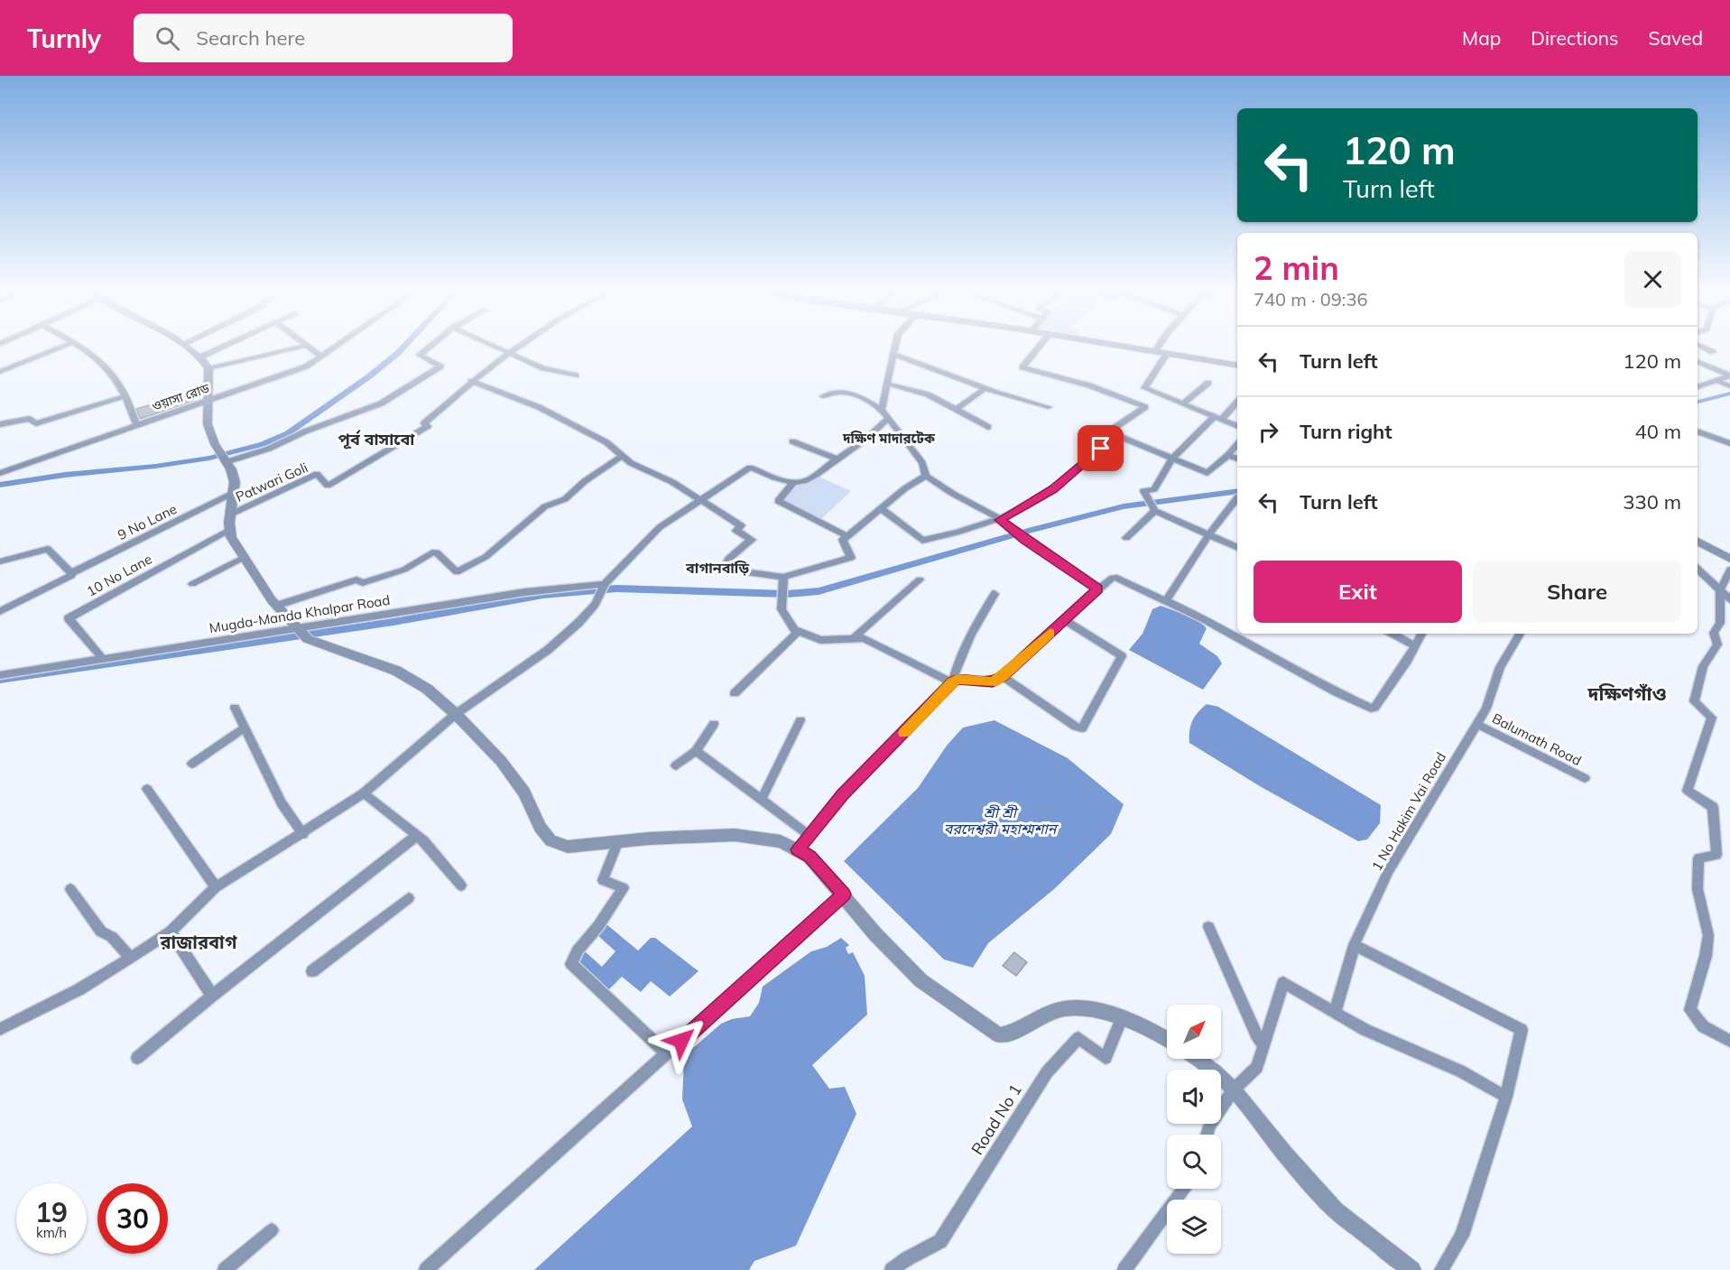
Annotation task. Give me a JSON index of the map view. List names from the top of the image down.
{
  "streets": {
    "street": [
      "ওয়াসা রোড",
      "Patwari Goli",
      "9 No Lane",
      "10 No Lane",
      "Mugda-Manda Khalpar Road",
      "Balumath Road",
      "1 No Hakim Vai Road",
      "Road No 1"
    ]
  },
  "crossings": [
    ["10 No Lane", "Mugda-Manda Khalpar Road"],
    ["Balumath Road", "1 No Hakim Vai Road"]
  ],
  "districts": [
    "দক্ষিণ মাদারটেক",
    "পূর্ব বাসাবো",
    "বাগানবাড়ি",
    "দক্ষিণগাঁও",
    "রাজারবাগ"
  ],
  "water": ["শ্রী শ্রী বরদেশ্বরী মহাশ্মশান"],
  "north": "top right",
  "page": {
    "header": "Turnly",
    "search": "Search here",
    "nav": ["Map", "Directions", "Saved"],
    "turn": ["120 m", "Turn left"],
    "heading": ["2 min", "740 m · 09:36"],
    "list": [
      {
        "name": "Turn left",
        "value": "120 m"
      },
      {
        "name": "Turn right",
        "value": "40 m"
      },
      {
        "name": "Turn left",
        "value": "330 m"
      }
    ],
    "buttons": ["Exit", "Share"],
    "speed": "19 km/h",
    "limit": "30"
  }
}
